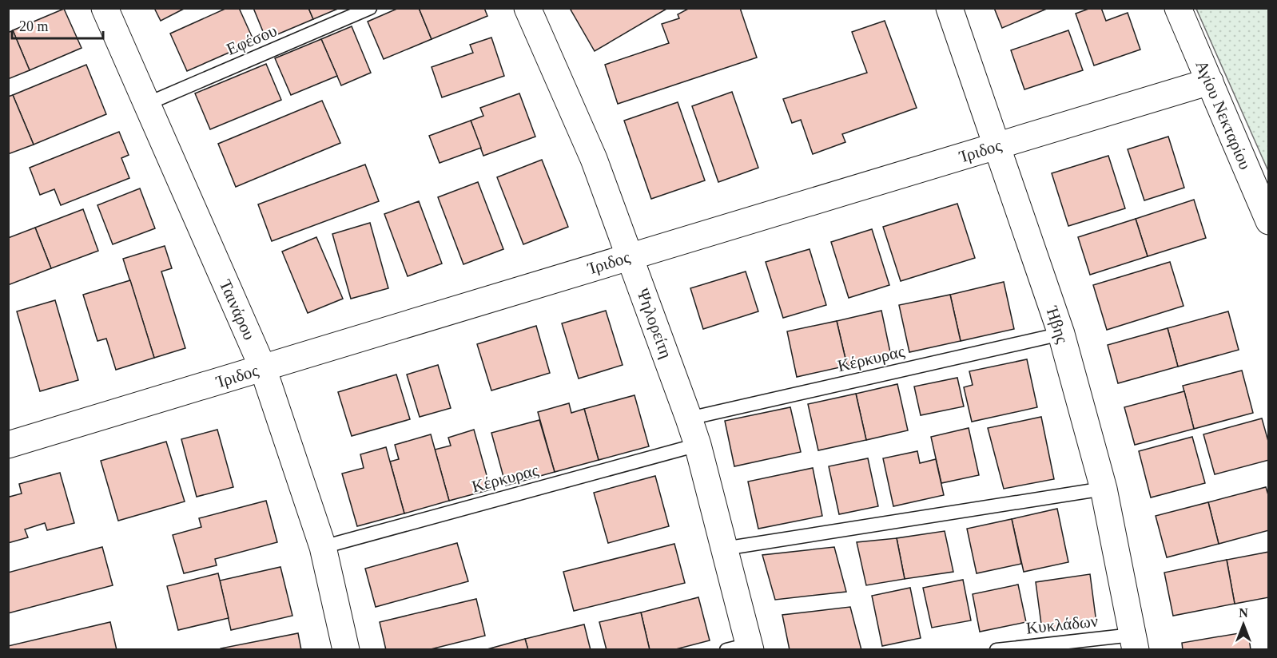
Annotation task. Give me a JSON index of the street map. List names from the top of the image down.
{
  "streets": {
    "street": [
      "Αγίου Νεκταρίου",
      "Ίριδος",
      "Ταινάρου",
      "Ψηλορείτη",
      "Ήβης"
    ],
    "lane": ["Εφέσου", "Κέρκυρας", "Κυκλάδων"]
  },
  "crossings": [
    ["Εφέσου", "Ταινάρου"],
    ["Αγίου Νεκταρίου", "Ίριδος"],
    ["Ίριδος", "Ταινάρου"],
    ["Ίριδος", "Ψηλορείτη"],
    ["Ίριδος", "Ήβης"],
    ["Ταινάρου", "Κέρκυρας"],
    ["Ψηλορείτη", "Κέρκυρας"],
    ["Ήβης", "Κέρκυρας"],
    ["Ήβης", "Κυκλάδων"]
  ],
  "scale_bar": "20 m",
  "north": "top"
}
